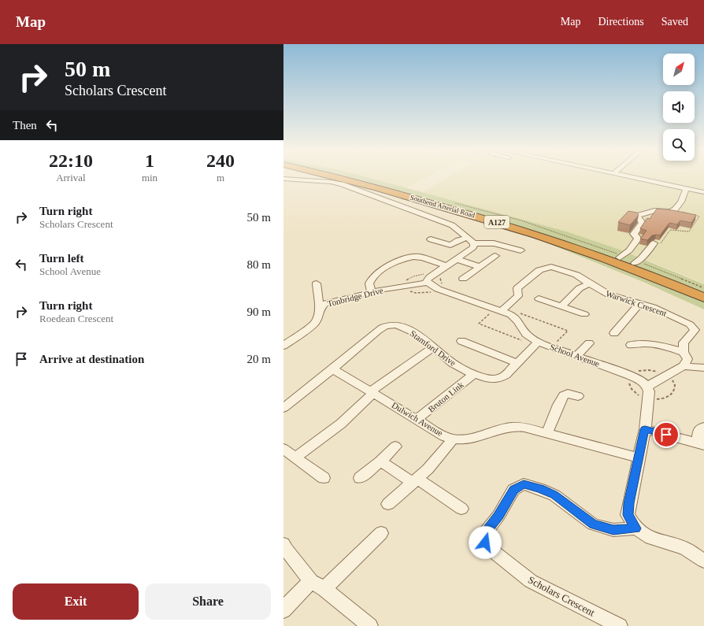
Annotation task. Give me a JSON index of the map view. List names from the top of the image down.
{
  "streets": {
    "highway": ["Southend Arterial Road", "A127"],
    "street": [
      "Tonbridge Drive",
      "Warwick Crescent",
      "Stamford Drive",
      "School Avenue",
      "Bruton Link",
      "Dulwich Avenue",
      "Scholars Crescent"
    ]
  },
  "crossings": [
    ["Tonbridge Drive", "School Avenue"],
    ["Warwick Crescent", "School Avenue"],
    ["Stamford Drive", "School Avenue"],
    ["Stamford Drive", "Bruton Link"],
    ["Stamford Drive", "Dulwich Avenue"],
    ["Bruton Link", "Dulwich Avenue"]
  ],
  "north": "top right",
  "page": {
    "header": "Map",
    "nav": ["Map", "Directions", "Saved"],
    "turn": ["50 m", "Scholars Crescent"],
    "then": "Then",
    "eta": [
      "22:10",
      "Arrival",
      "1",
      "min",
      "240",
      "m"
    ],
    "list": [
      {
        "name": "Turn right",
        "note": "Scholars Crescent",
        "value": "50 m"
      },
      {
        "name": "Turn left",
        "note": "School Avenue",
        "value": "80 m"
      },
      {
        "name": "Turn right",
        "note": "Roedean Crescent",
        "value": "90 m"
      },
      {
        "name": "Arrive at destination",
        "value": "20 m"
      }
    ],
    "buttons": ["Exit", "Share"]
  }
}
